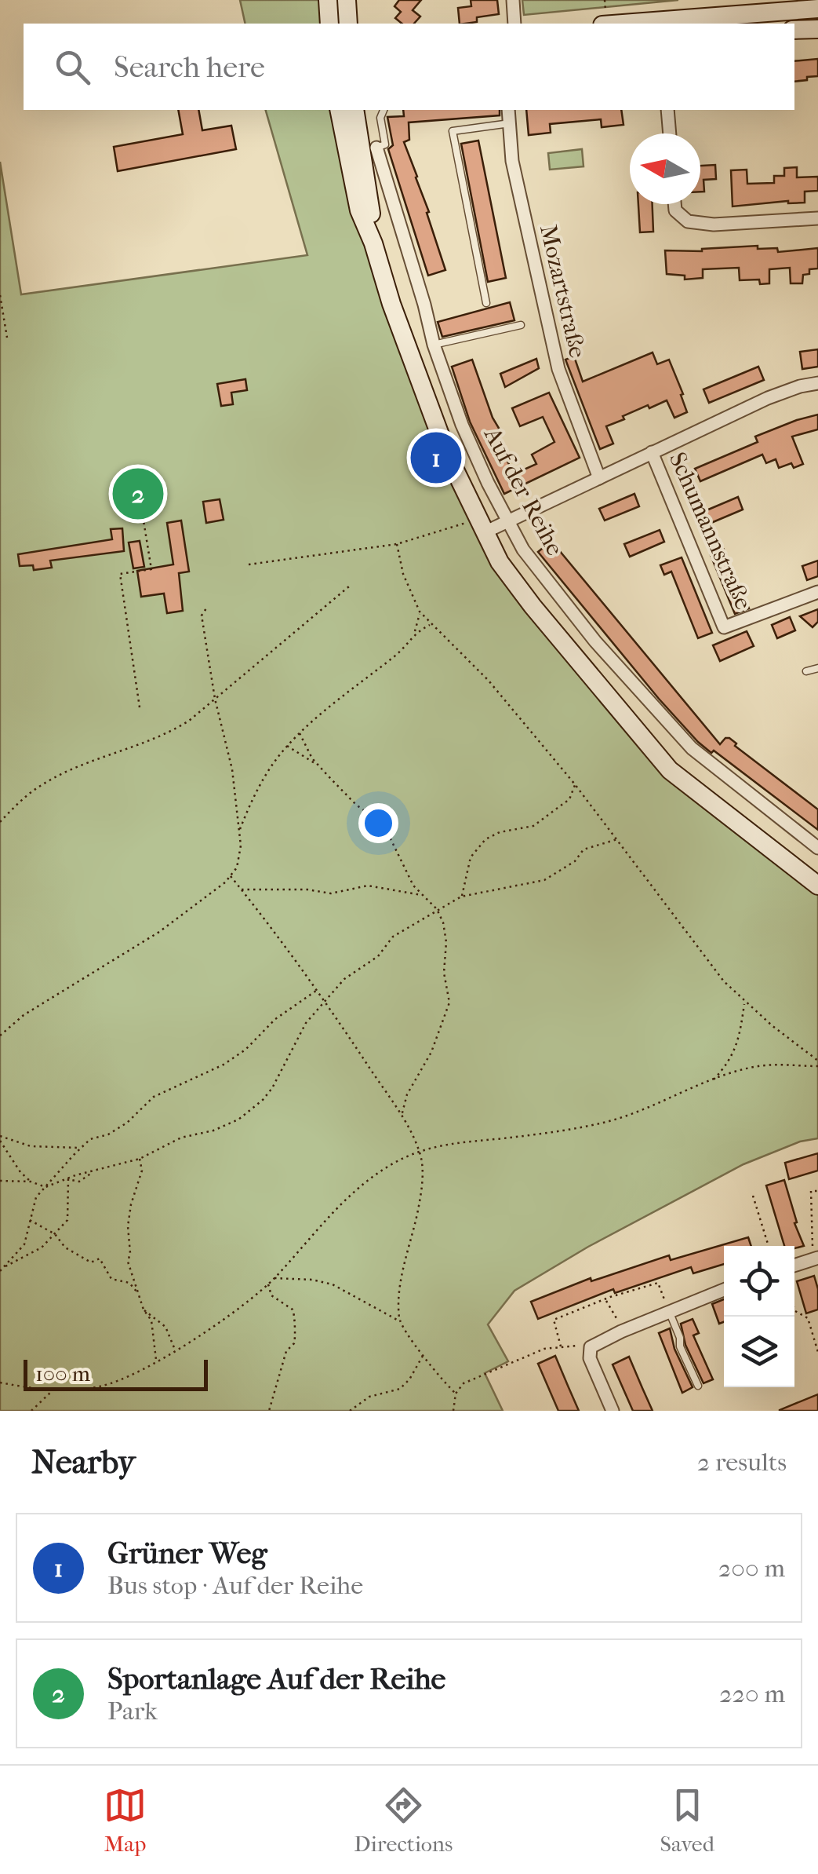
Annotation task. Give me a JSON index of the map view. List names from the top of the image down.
{
  "streets": {
    "street": ["Mozartstraße", "Auf der Reihe", "Schumannstraße"]
  },
  "scale_bar": "100 m",
  "north": "left",
  "page": {
    "search": "Search here",
    "pins": ["1", "2"],
    "scale": "100 m",
    "heading": ["Nearby", "2 results"],
    "list": [
      {
        "mark": "1",
        "name": "Grüner Weg",
        "note": "Bus stop · Auf der Reihe",
        "value": "200 m"
      },
      {
        "mark": "2",
        "name": "Sportanlage Auf der Reihe",
        "note": "Park",
        "value": "220 m"
      }
    ],
    "nav": ["Map", "Directions", "Saved"]
  }
}
